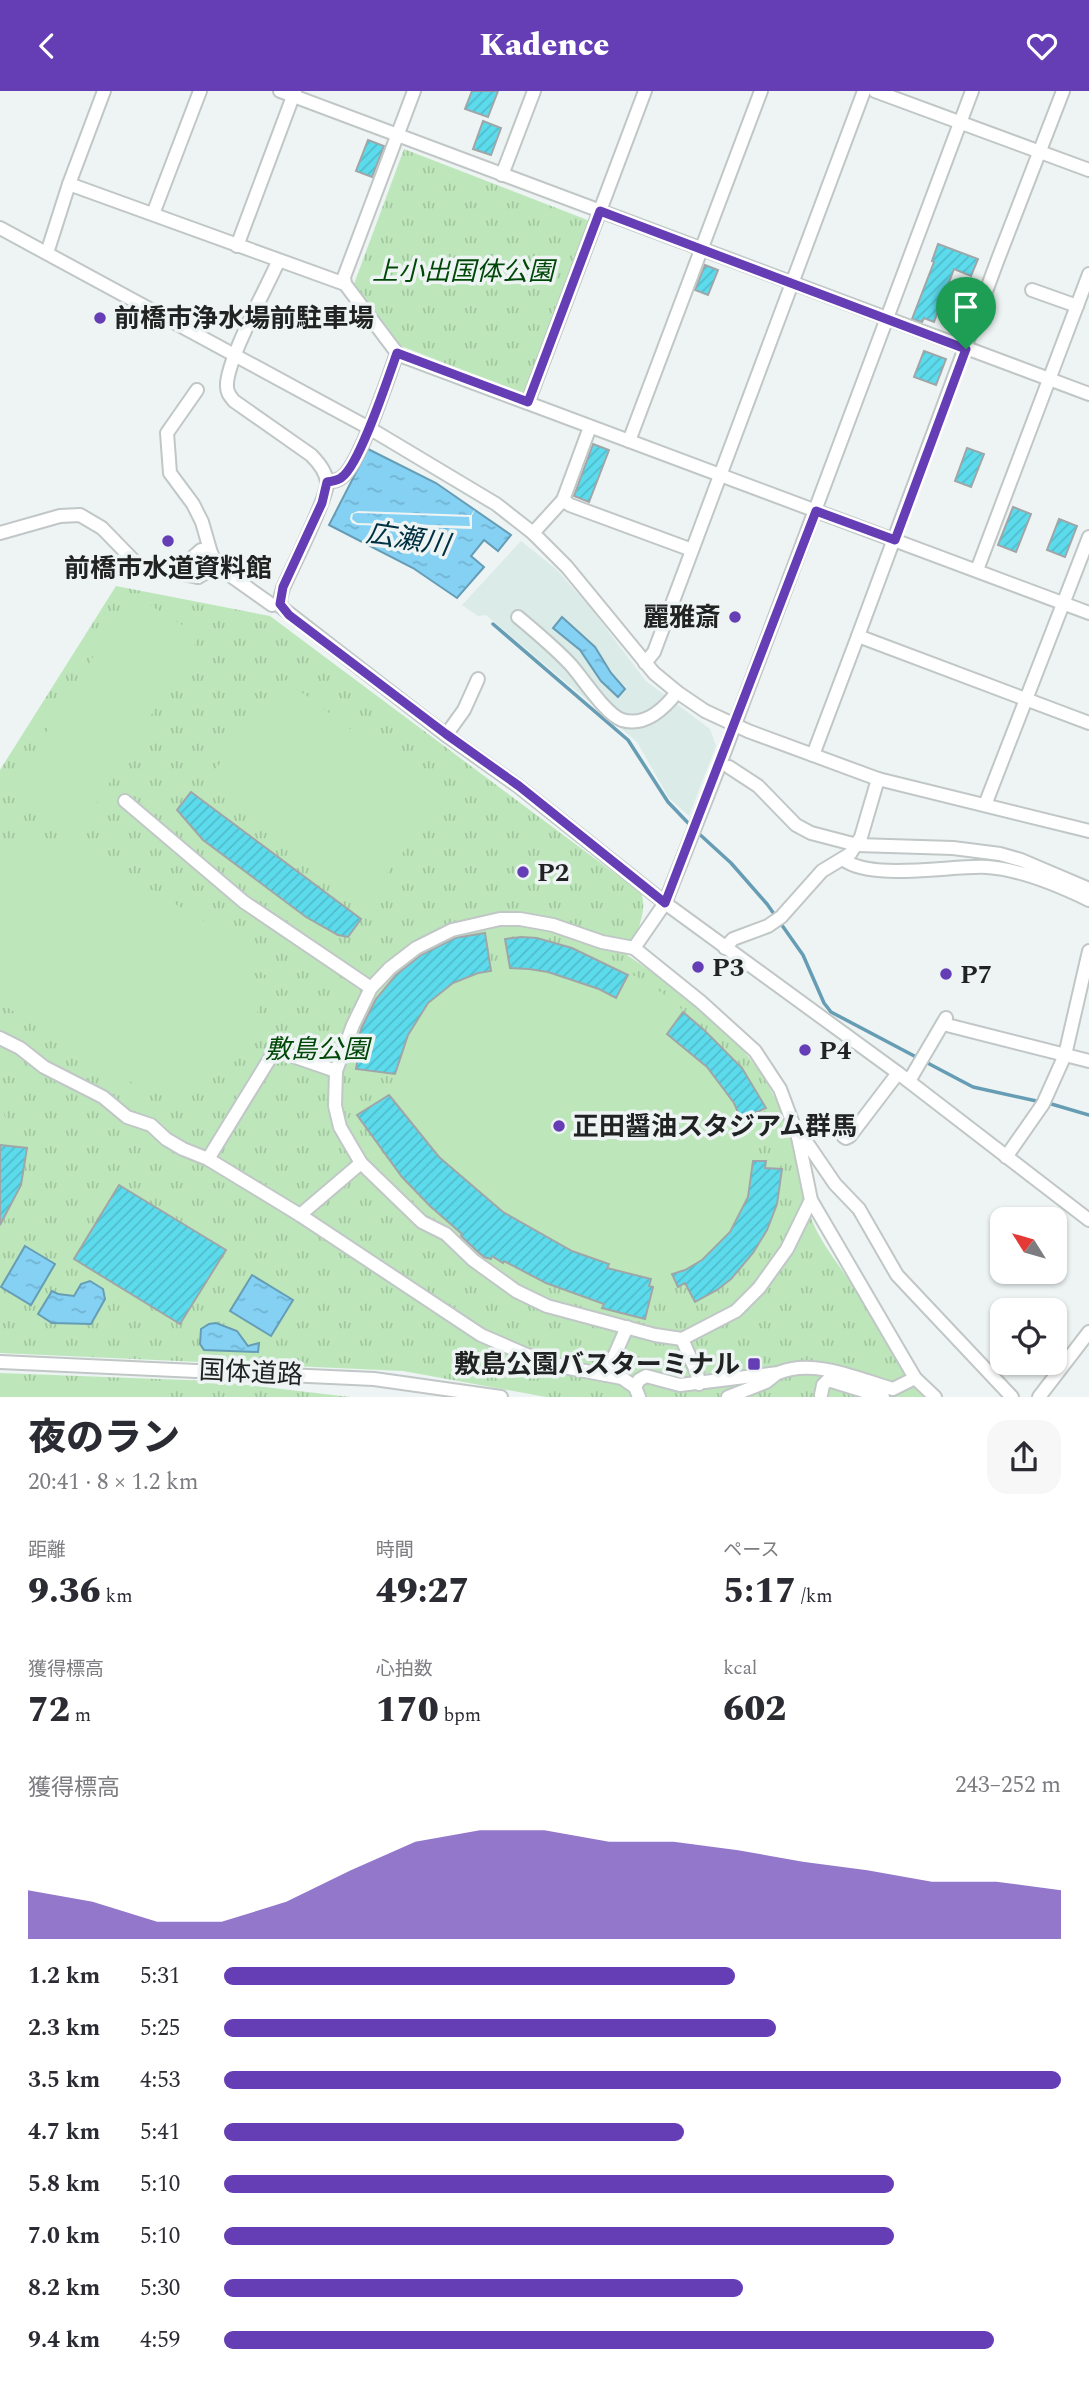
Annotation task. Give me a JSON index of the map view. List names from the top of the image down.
{
  "streets": {
    "street": ["国体道路"]
  },
  "water": ["広瀬川"],
  "parks": ["上小出国体公園", "敷島公園"],
  "places": {
    "other": [
      "前橋市浄水場前駐車場",
      "前橋市水道資料館",
      "麗雅斎",
      "P2",
      "P3",
      "P7",
      "P4",
      "正田醤油スタジアム群馬"
    ],
    "transit": ["敷島公園バスターミナル"]
  },
  "north": "top left",
  "page": {
    "header": "Kadence",
    "heading": ["夜のラン", "20:41 · 8 × 1.2 km"],
    "stats": [
      ["距離", "9.36 km"],
      ["時間", "49:27"],
      ["ペース", "5:17 /km"],
      ["獲得標高", "72 m"],
      ["心拍数", "170 bpm"],
      ["kcal", "602"]
    ],
    "chart": ["獲得標高", "243–252 m"],
    "list": [
      {
        "name": "1.2 km",
        "note": "5:31"
      },
      {
        "name": "2.3 km",
        "note": "5:25"
      },
      {
        "name": "3.5 km",
        "note": "4:53"
      },
      {
        "name": "4.7 km",
        "note": "5:41"
      },
      {
        "name": "5.8 km",
        "note": "5:10"
      },
      {
        "name": "7.0 km",
        "note": "5:10"
      },
      {
        "name": "8.2 km",
        "note": "5:30"
      },
      {
        "name": "9.4 km",
        "note": "4:59"
      }
    ]
  }
}
